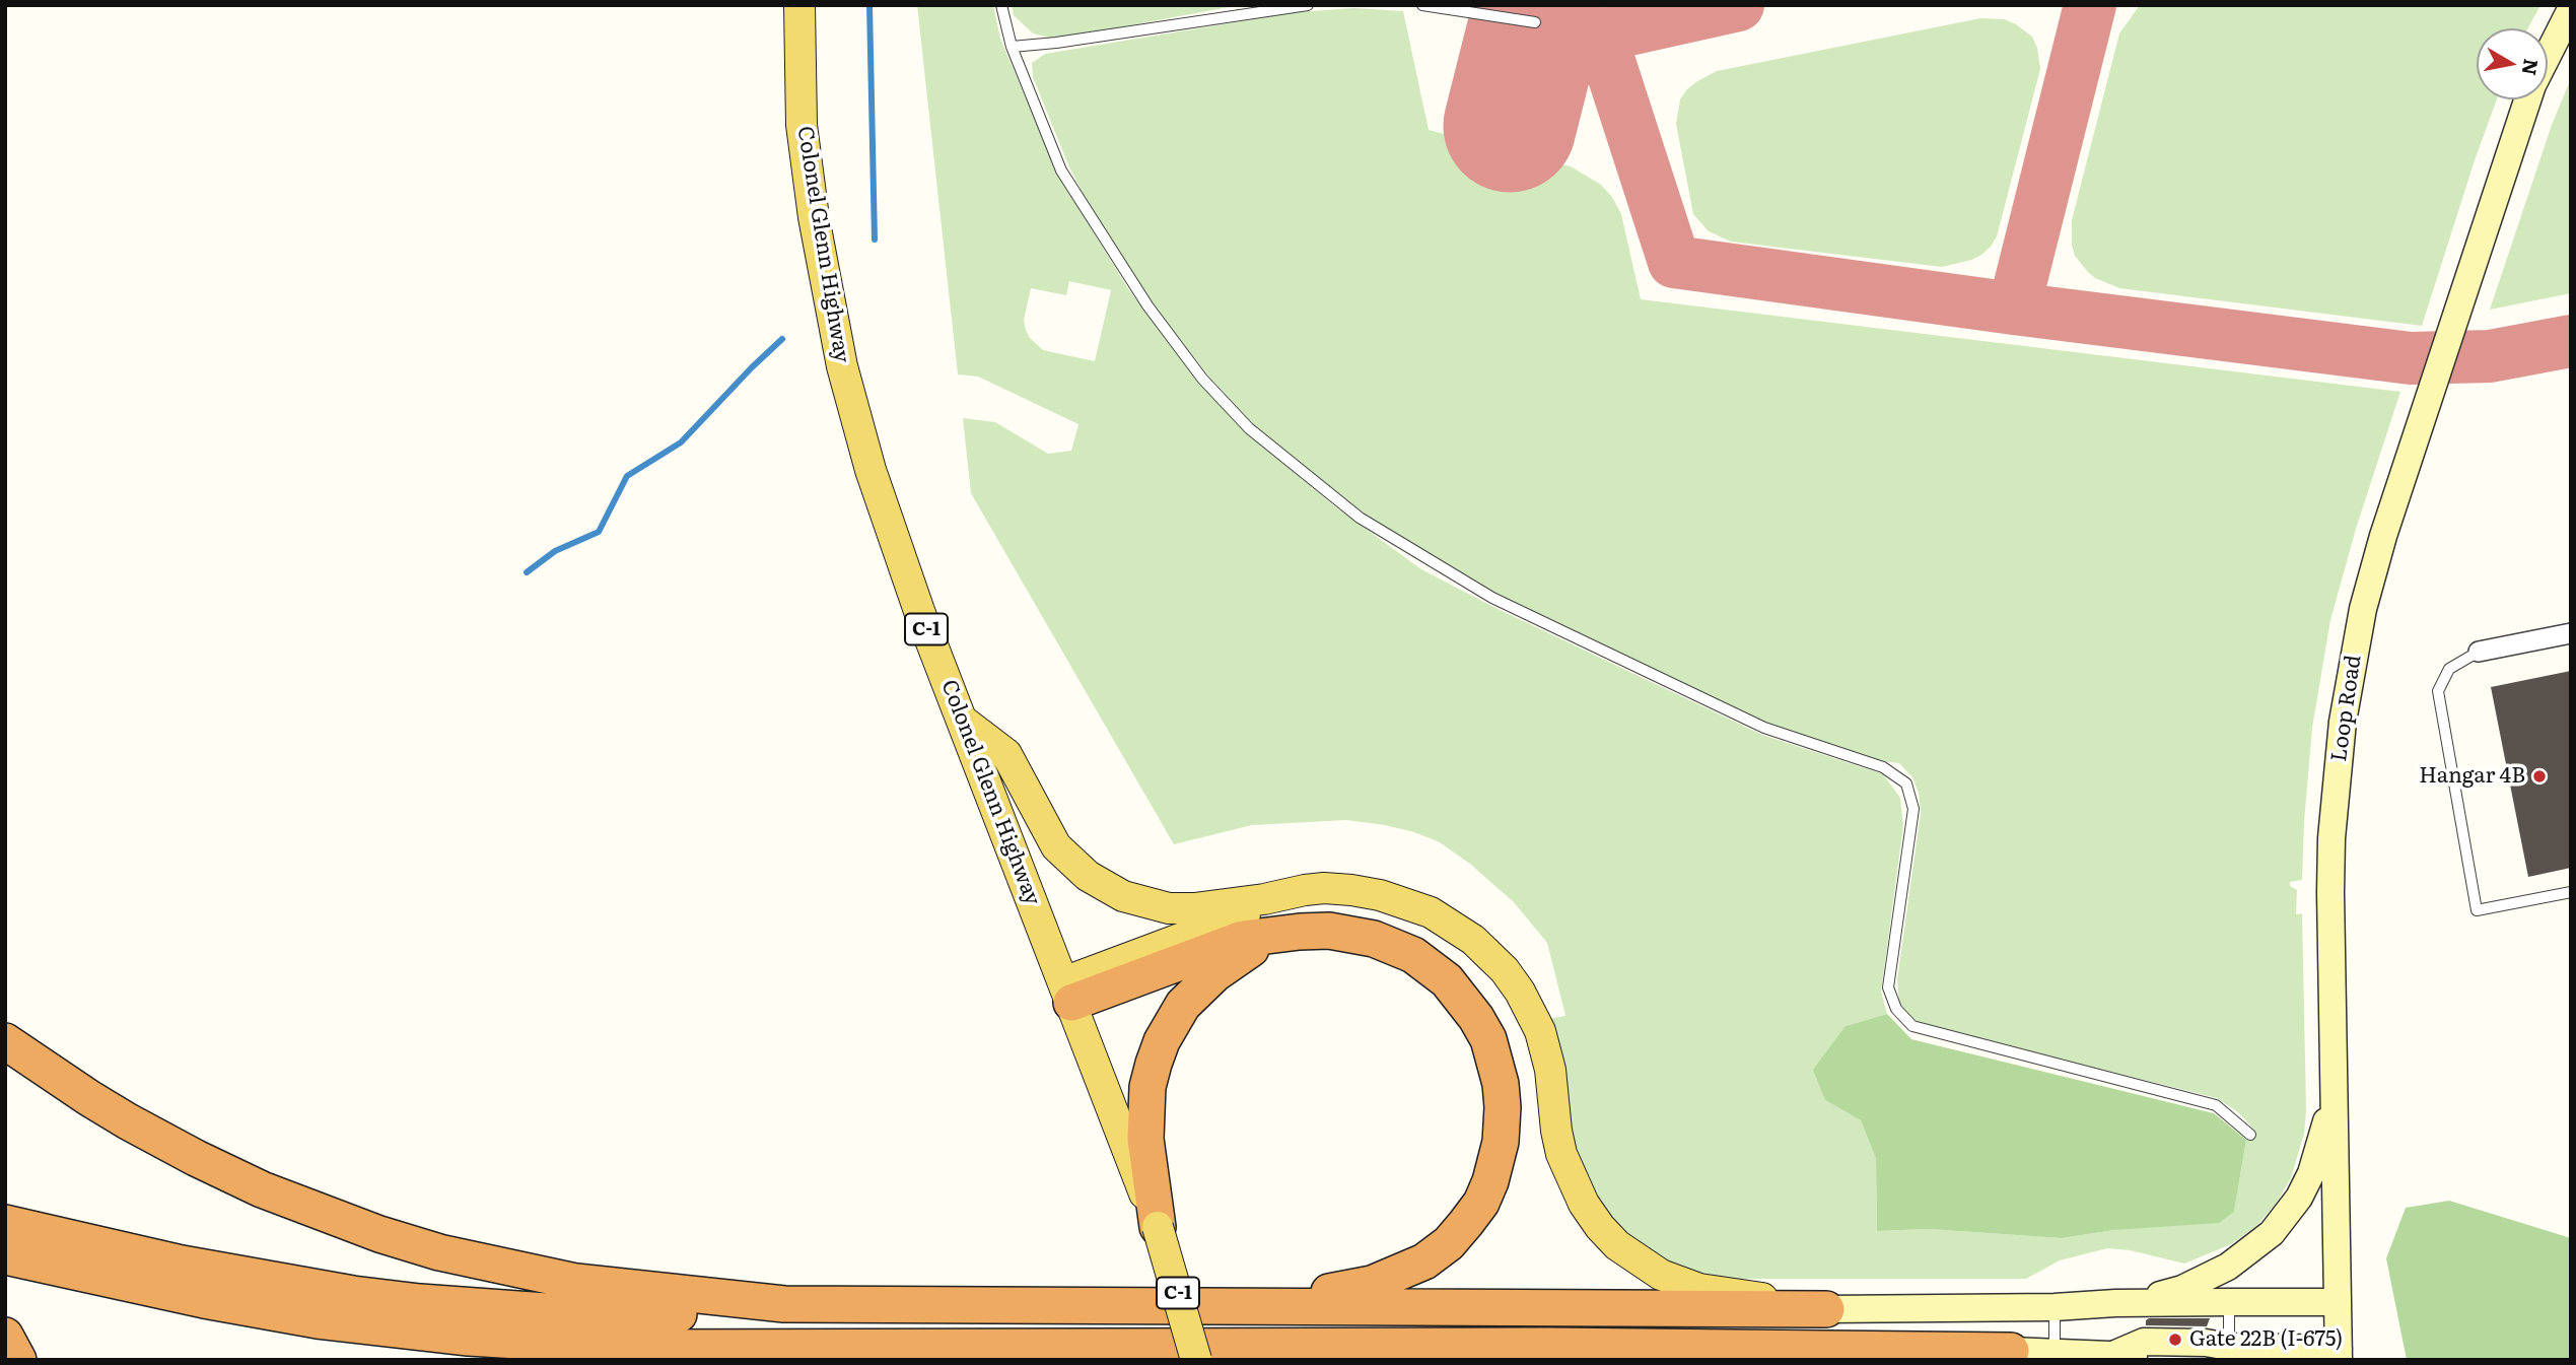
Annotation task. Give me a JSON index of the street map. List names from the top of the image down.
{
  "streets": {
    "main road": ["Colonel Glenn Highway", "C-1"],
    "street": ["Loop Road"]
  },
  "places": ["Hangar 4B", "Gate 22B (I-675)"],
  "north": "right"
}
